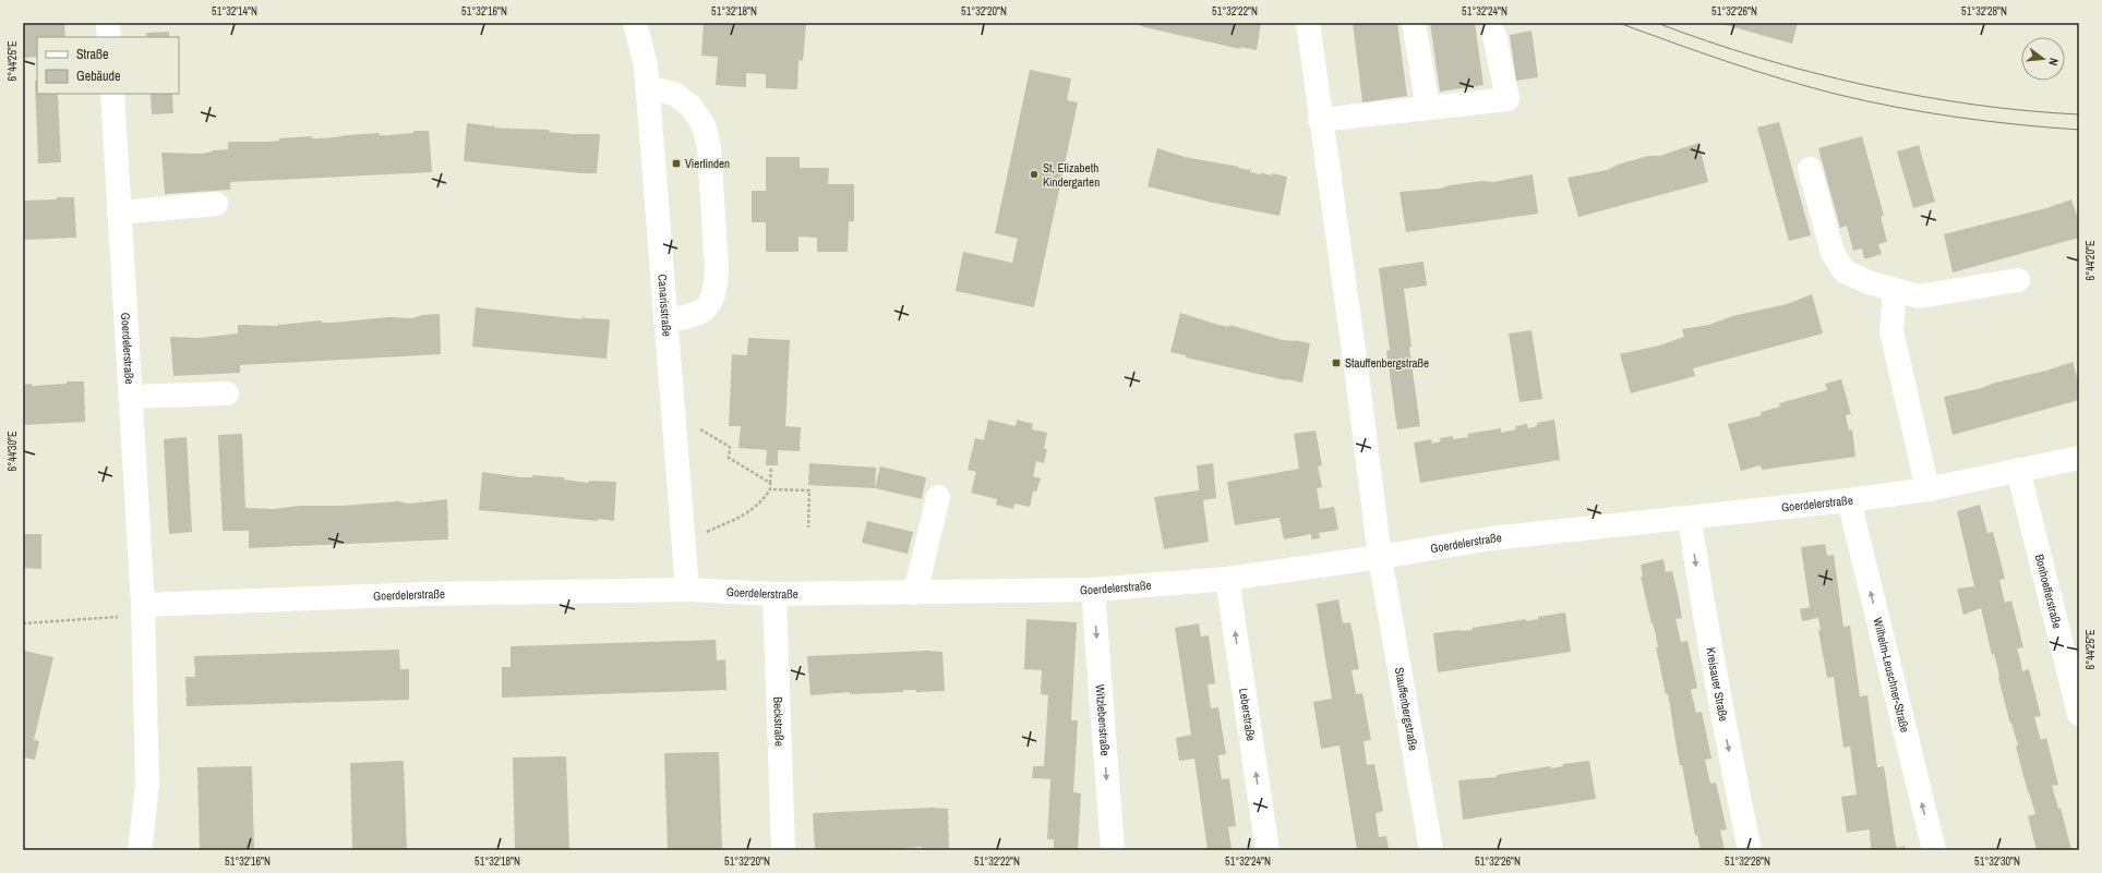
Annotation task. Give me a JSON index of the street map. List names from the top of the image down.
{
  "streets": {
    "street": [
      "Canarisstraße",
      "Goerdelerstraße",
      "Bonhoefferstraße",
      "Wilhelm-Leuschner-Straße",
      "Kreisauer Straße",
      "Stauffenbergstraße",
      "Leberstraße",
      "Witzlebenstraße",
      "Beckstraße"
    ]
  },
  "crossings": [
    ["Canarisstraße", "Goerdelerstraße"],
    ["Goerdelerstraße", "Bonhoefferstraße"],
    ["Goerdelerstraße", "Wilhelm-Leuschner-Straße"],
    ["Goerdelerstraße", "Kreisauer Straße"],
    ["Goerdelerstraße", "Stauffenbergstraße"],
    ["Goerdelerstraße", "Leberstraße"],
    ["Goerdelerstraße", "Witzlebenstraße"],
    ["Goerdelerstraße", "Beckstraße"]
  ],
  "one_way": [
    "Wilhelm-Leuschner-Straße",
    "Kreisauer Straße",
    "Leberstraße",
    "Witzlebenstraße"
  ],
  "places": {
    "transit": ["Vierlinden", "Stauffenbergstraße"],
    "other": ["St, Elizabeth Kindergarten"]
  },
  "legend": ["Straße", "Gebäude"],
  "north": "right",
  "coordinates": [
    "51°32'14\"N",
    "51°32'16\"N",
    "51°32'18\"N",
    "51°32'20\"N",
    "51°32'22\"N",
    "51°32'24\"N",
    "51°32'26\"N",
    "51°32'28\"N",
    "6°44'25\"E",
    "6°44'20\"E",
    "6°44'30\"E",
    "51°32'30\"N"
  ]
}
